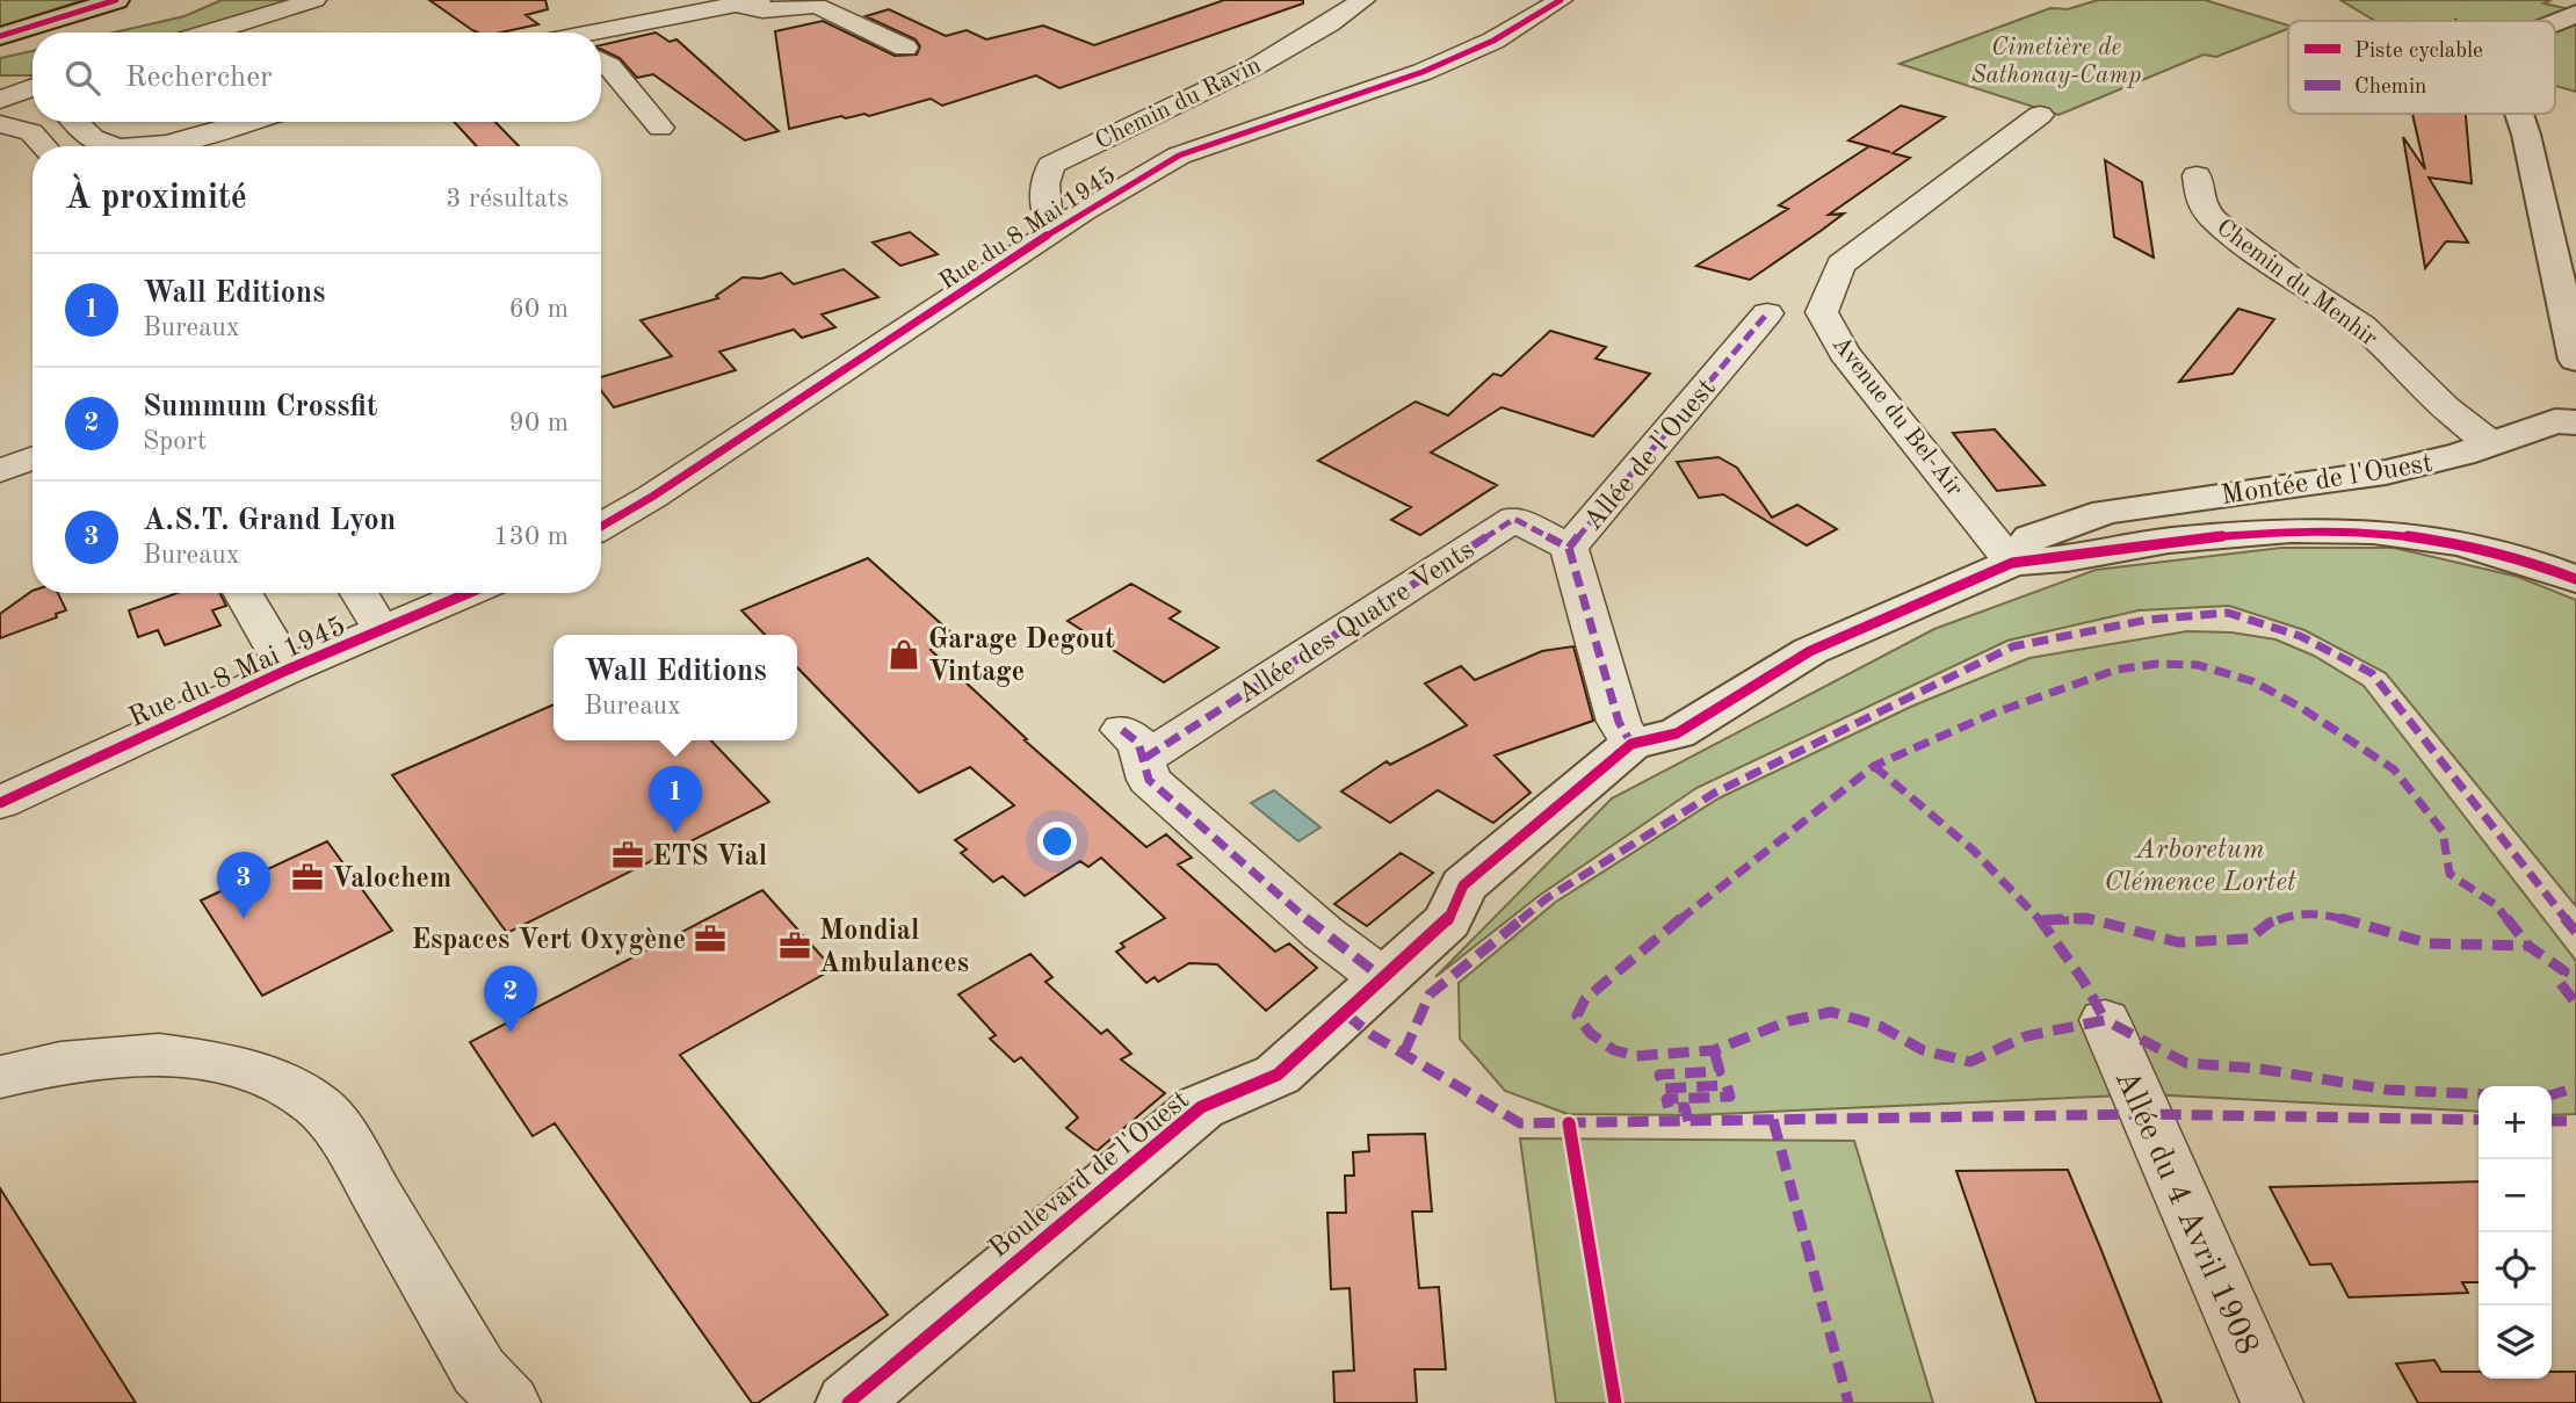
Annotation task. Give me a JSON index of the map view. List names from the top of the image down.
{
  "streets": {
    "street": [
      "Chemin du Ravin",
      "Rue du 8 Mai 1945",
      "Chemin du Menhir",
      "Avenue du Bel-Air",
      "Allée de l'Ouest",
      "Montée de l'Ouest",
      "Allée des Quatre Vents",
      "Boulevard de l'Ouest",
      "Allée du 4 Avril 1908"
    ]
  },
  "crossings": [
    ["Chemin du Ravin", "Rue du 8 Mai 1945"],
    ["Chemin du Menhir", "Montée de l'Ouest"],
    ["Avenue du Bel-Air", "Boulevard de l'Ouest"],
    ["Allée de l'Ouest", "Allée des Quatre Vents"],
    ["Allée de l'Ouest", "Boulevard de l'Ouest"],
    ["Montée de l'Ouest", "Boulevard de l'Ouest"],
    ["Allée des Quatre Vents", "Boulevard de l'Ouest"]
  ],
  "parks": ["Cimetière de Sathonay-Camp", "Arboretum Clémence Lortet"],
  "places": {
    "shop": ["Garage Degout Vintage"],
    "office": [
      "ETS Vial",
      "Valochem",
      "Espaces Vert Oxygène",
      "Mondial Ambulances"
    ]
  },
  "legend": ["Piste cyclable", "Chemin"],
  "page": {
    "search": "Rechercher",
    "heading": ["À proximité", "3 résultats"],
    "list": [
      {
        "mark": "1",
        "name": "Wall Editions",
        "note": "Bureaux",
        "value": "60 m"
      },
      {
        "mark": "2",
        "name": "Summum Crossfit",
        "note": "Sport",
        "value": "90 m"
      },
      {
        "mark": "3",
        "name": "A.S.T. Grand Lyon",
        "note": "Bureaux",
        "value": "130 m"
      }
    ],
    "popup": ["Wall Editions", "Bureaux"],
    "pins": ["1", "3", "2"],
    "map_buttons": ["+", "−"]
  }
}
